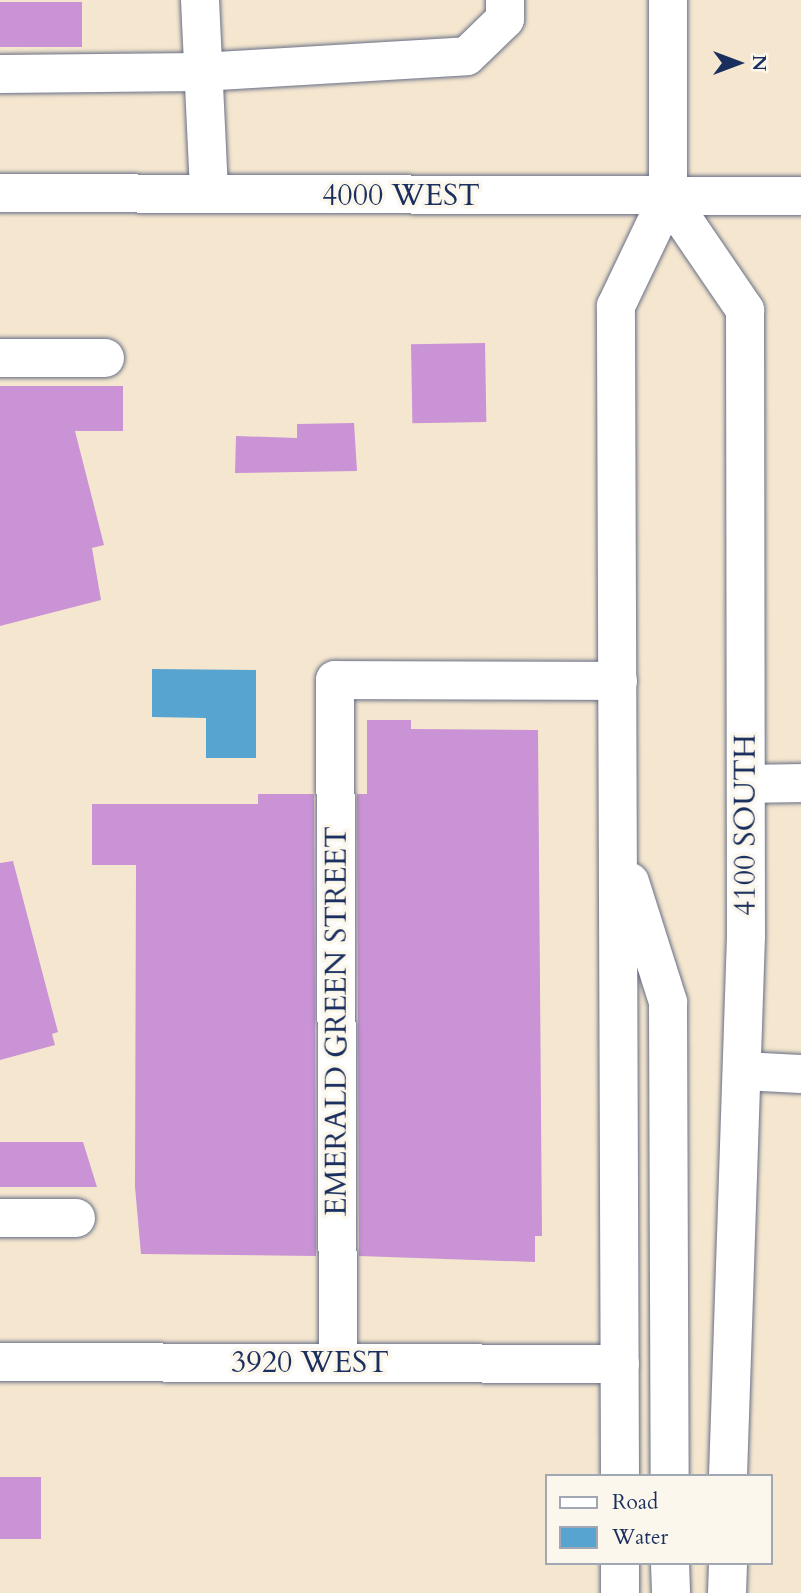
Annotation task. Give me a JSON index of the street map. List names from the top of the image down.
{
  "streets": {
    "main road": [
      "4000 WEST",
      "4100 SOUTH",
      "EMERALD GREEN STREET",
      "3920 WEST"
    ]
  },
  "crossings": [
    ["4000 WEST", "4100 SOUTH"],
    ["EMERALD GREEN STREET", "3920 WEST"]
  ],
  "legend": ["Road", "Water"],
  "north": "right"
}
